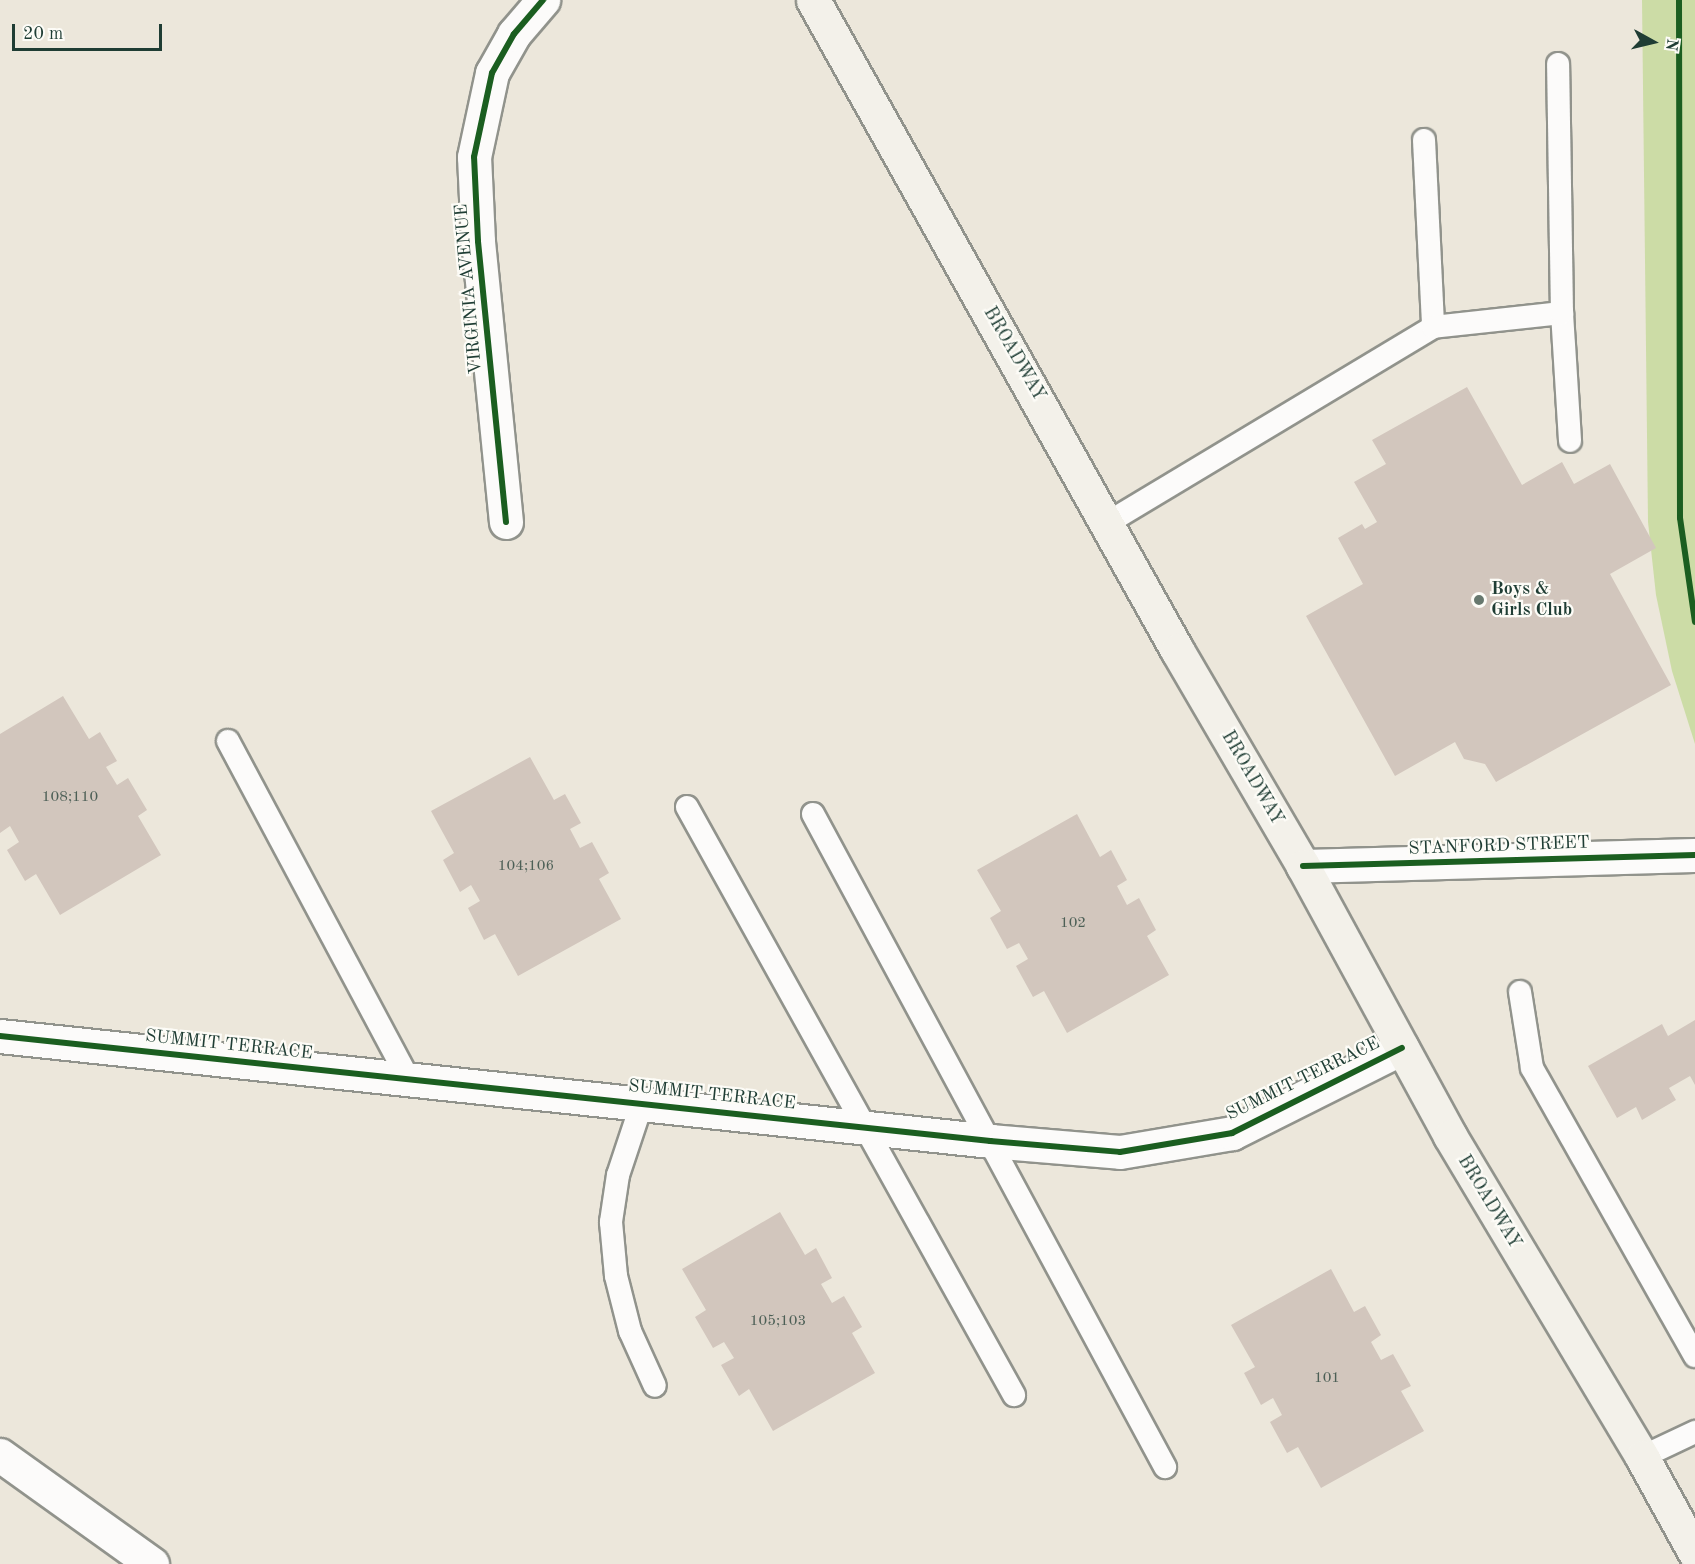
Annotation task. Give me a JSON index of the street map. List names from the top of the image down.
{
  "streets": {
    "main road": ["BROADWAY"],
    "street": ["VIRGINIA AVENUE", "STANFORD STREET", "SUMMIT TERRACE"]
  },
  "crossings": [
    ["BROADWAY", "STANFORD STREET"],
    ["BROADWAY", "SUMMIT TERRACE"]
  ],
  "places": ["Boys & Girls Club"],
  "house_numbers": [
    "108;110",
    "104;106",
    "102",
    "105;103",
    "101"
  ],
  "scale_bar": "20 m",
  "north": "right"
}
